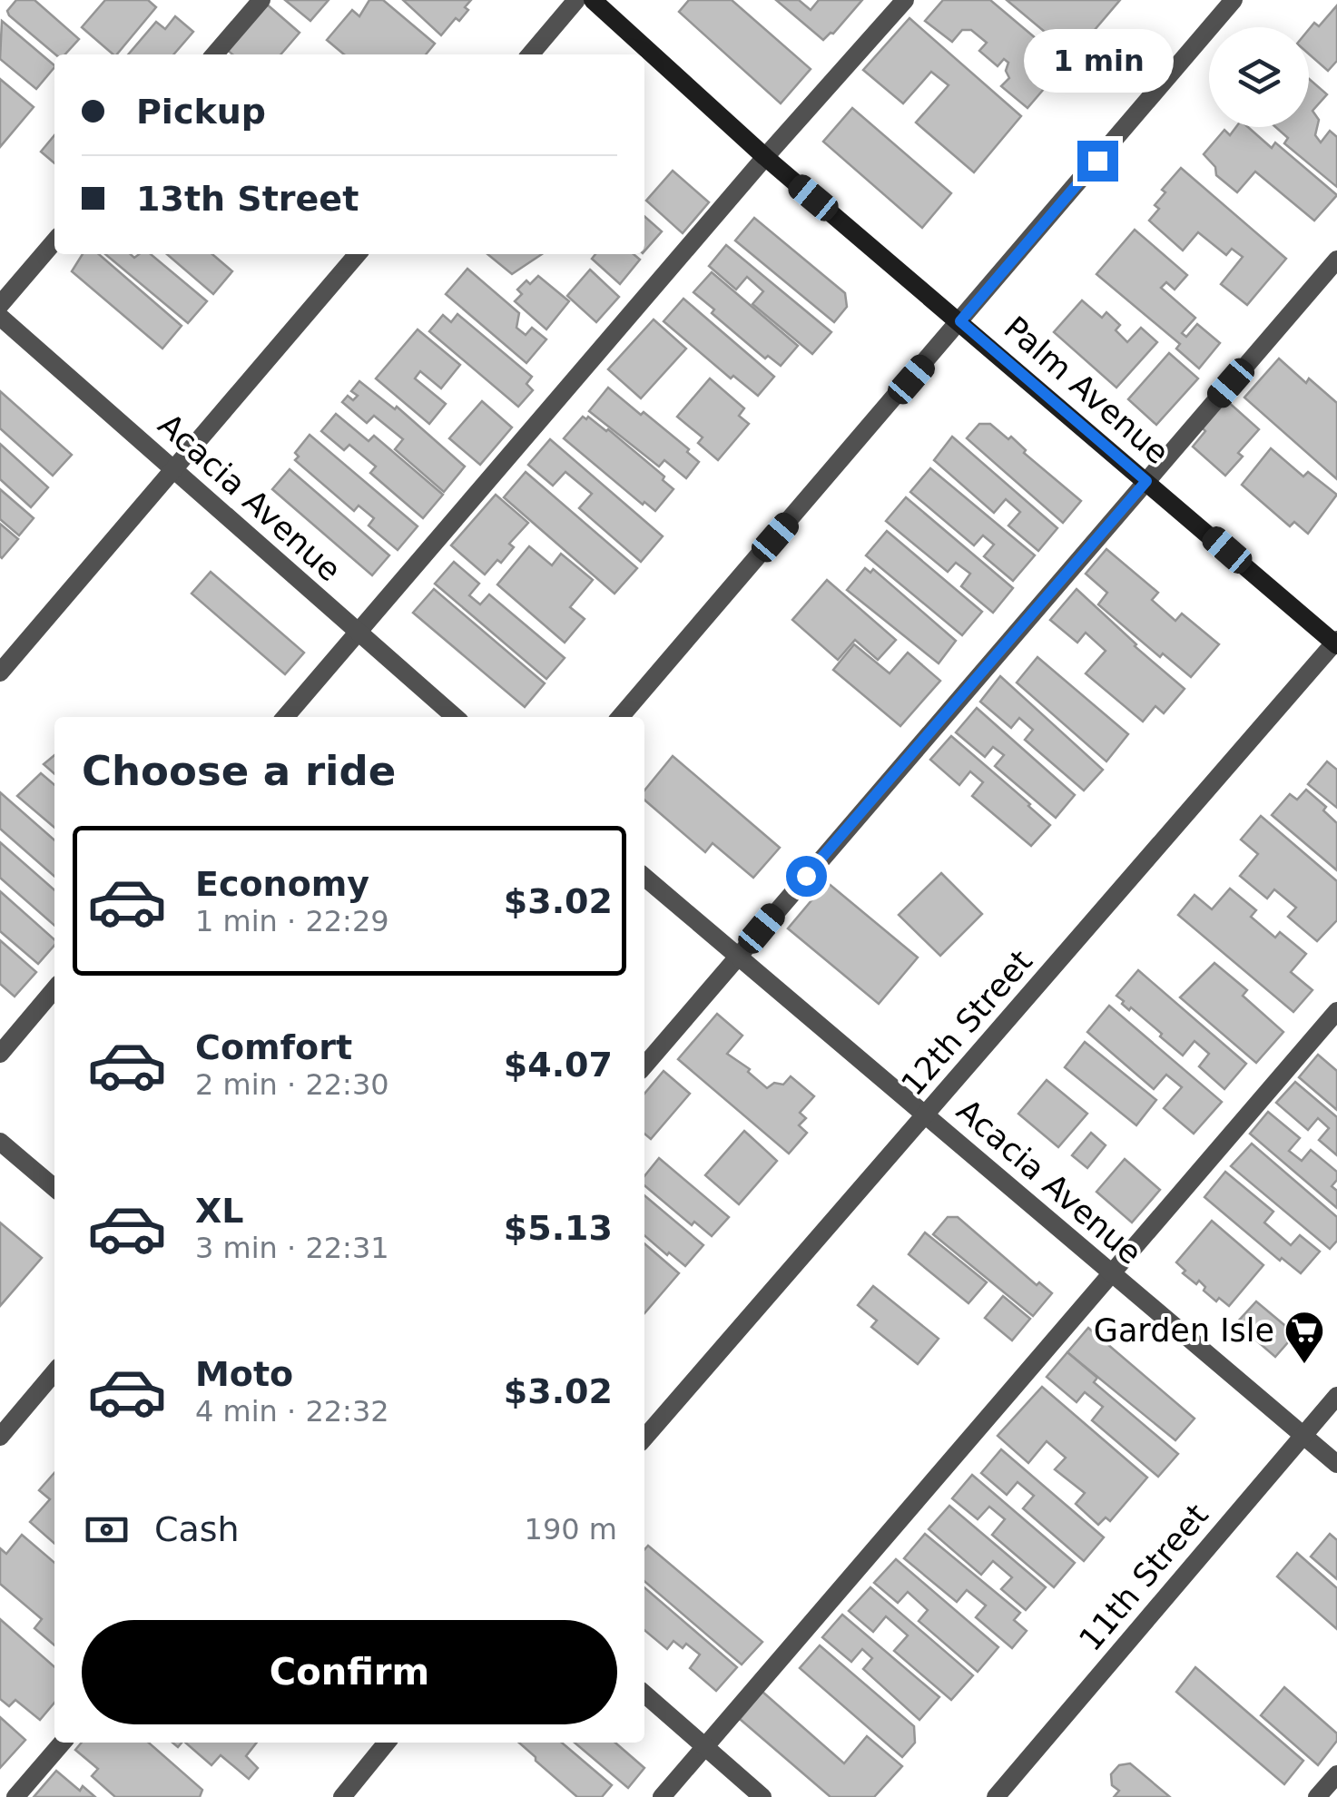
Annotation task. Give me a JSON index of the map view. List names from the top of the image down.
{
  "streets": {
    "street": [
      "Palm Avenue",
      "Acacia Avenue",
      "12th Street",
      "11th Street"
    ]
  },
  "crossings": [
    ["Palm Avenue", "12th Street"],
    ["Acacia Avenue", "12th Street"],
    ["Acacia Avenue", "11th Street"]
  ],
  "places": {
    "supermarket": ["Garden Isle"]
  },
  "page": {
    "bubble": "1 min",
    "banner": ["Pickup", "13th Street"],
    "heading": "Choose a ride",
    "list": [
      {
        "name": "Economy",
        "note": "1 min · 22:29",
        "value": "$3.02"
      },
      {
        "name": "Comfort",
        "note": "2 min · 22:30",
        "value": "$4.07"
      },
      {
        "name": "XL",
        "note": "3 min · 22:31",
        "value": "$5.13"
      },
      {
        "name": "Moto",
        "note": "4 min · 22:32",
        "value": "$3.02"
      }
    ],
    "pay": ["Cash", "190 m"],
    "buttons": "Confirm"
  }
}
